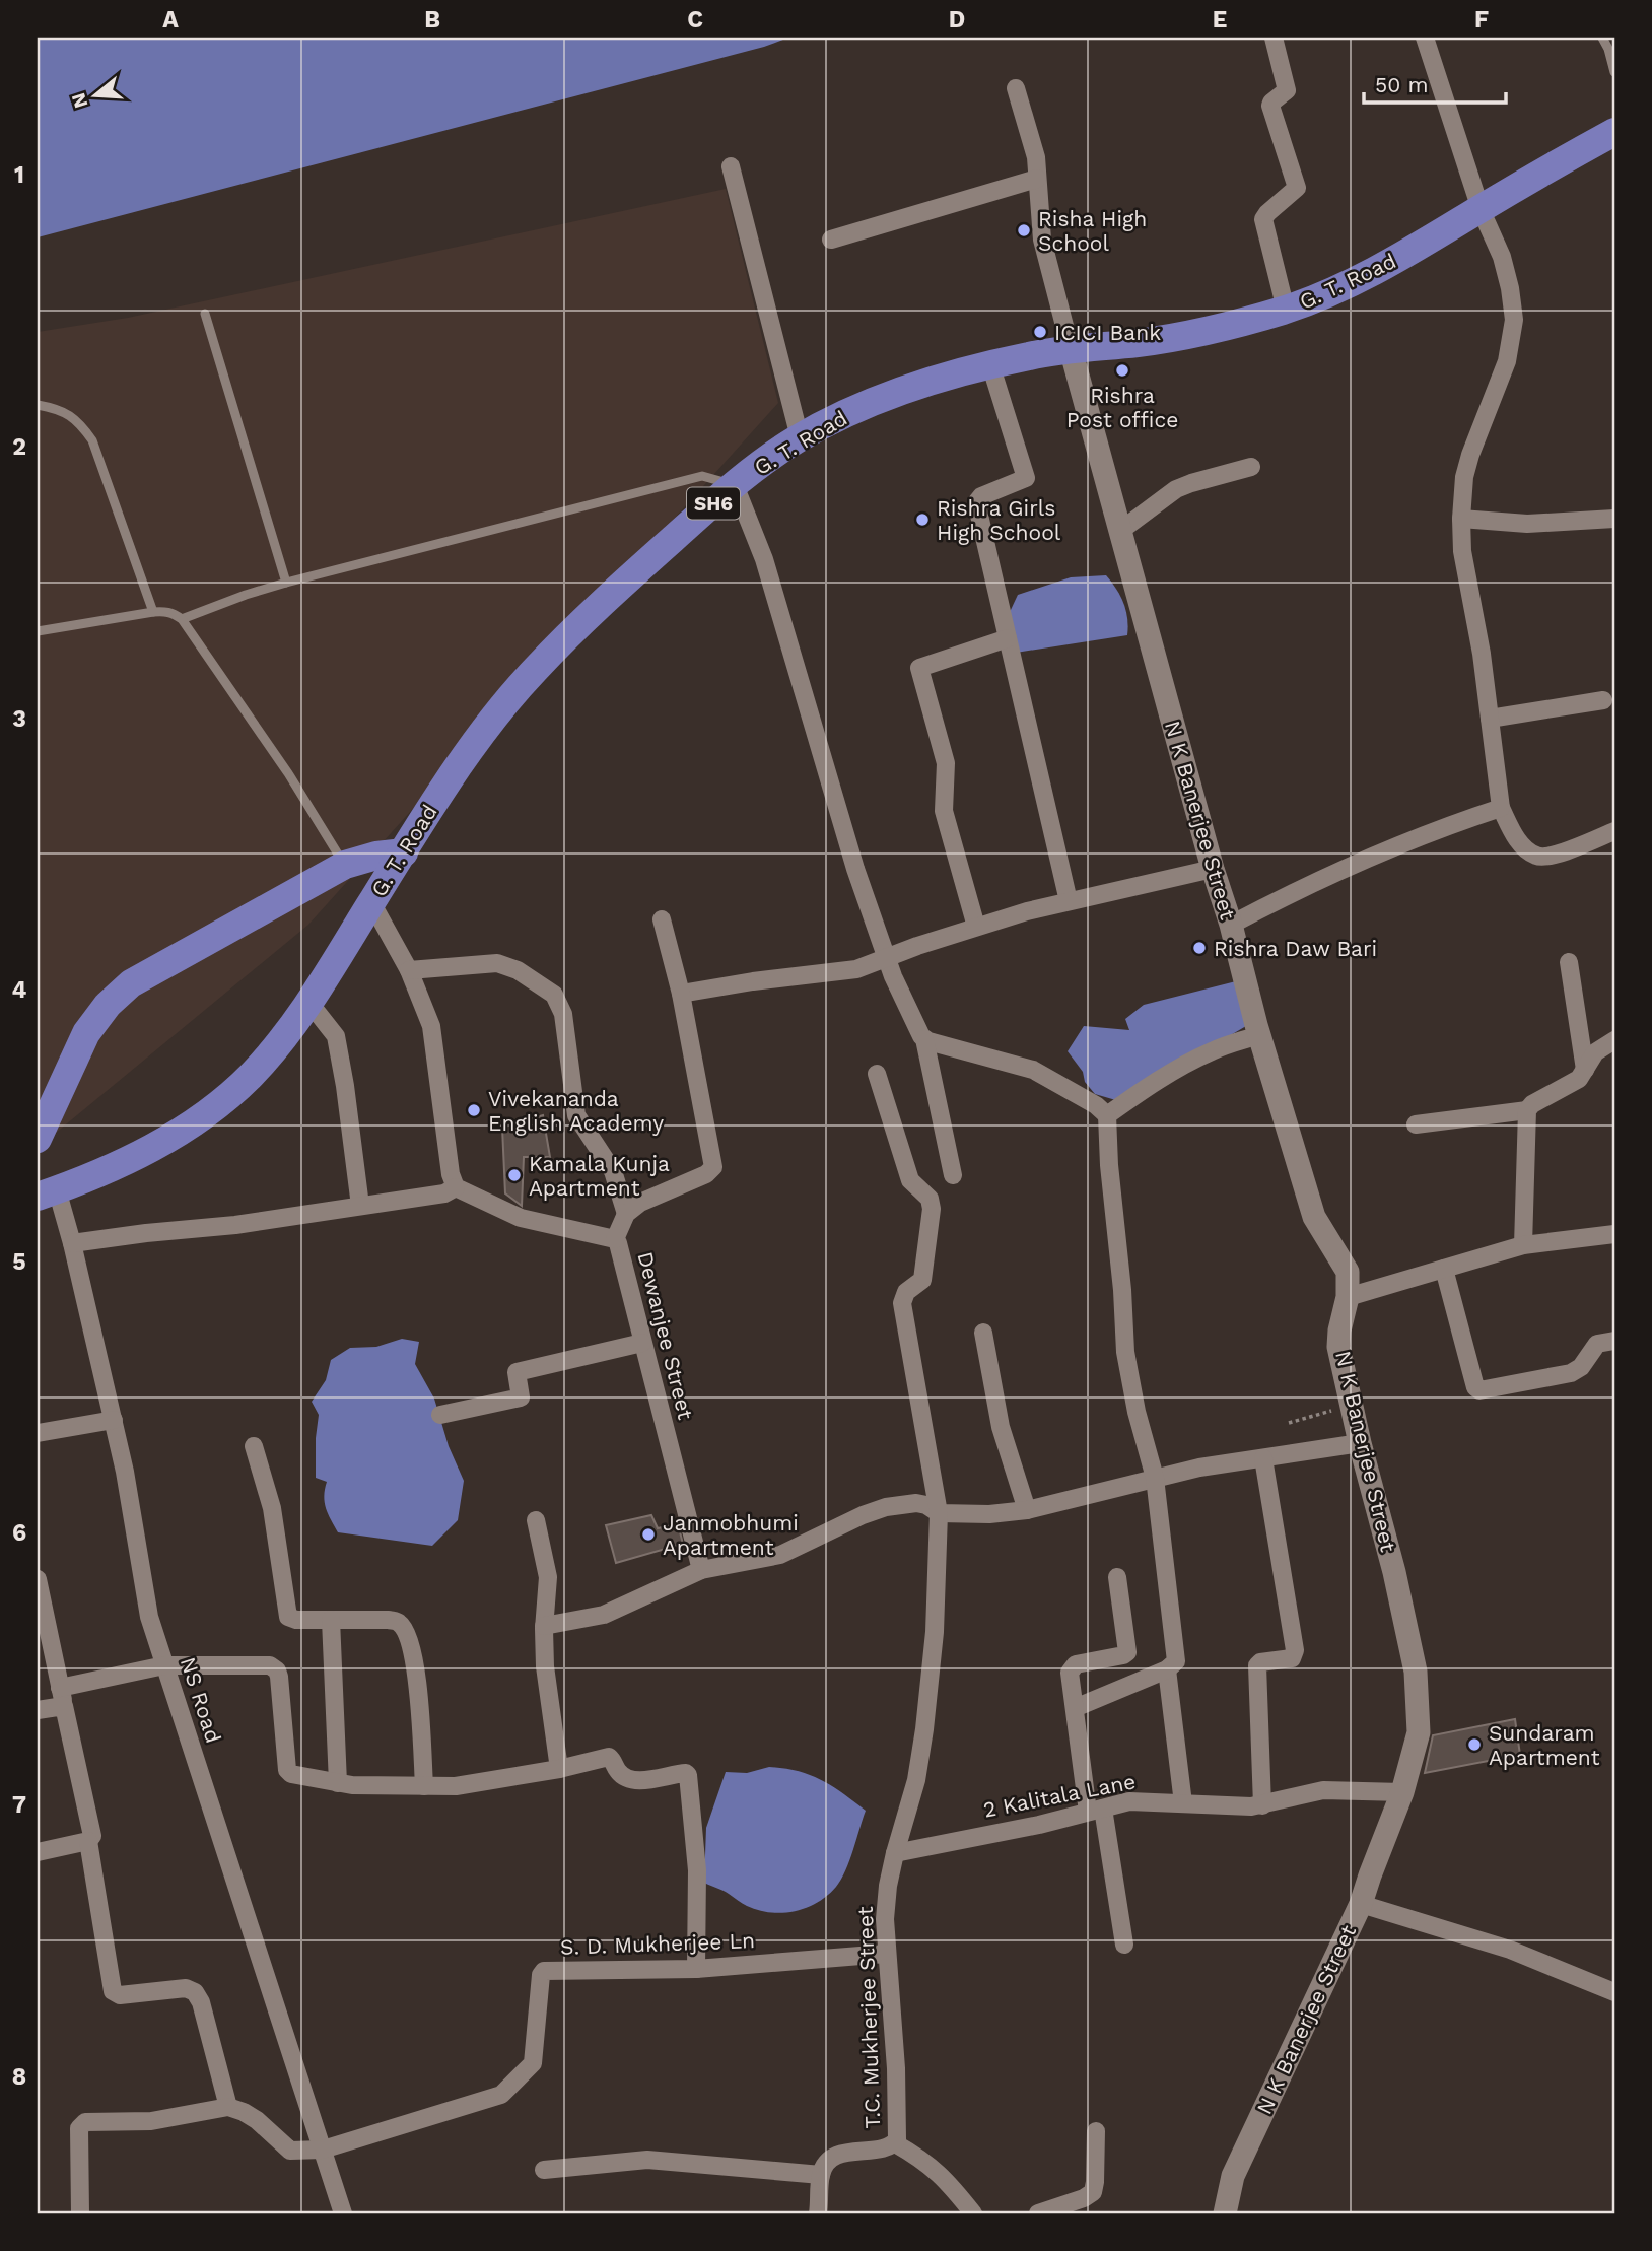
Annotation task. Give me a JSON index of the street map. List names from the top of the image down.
{
  "streets": {
    "main road": ["G. T. Road", "SH6"],
    "street": [
      "N K Banerjee Street",
      "Dewanjee Street",
      "NS Road",
      "2 Kalitala Lane",
      "S. D. Mukherjee Ln",
      "T.C. Mukherjee Street"
    ]
  },
  "crossings": [
    ["G. T. Road", "N K Banerjee Street"],
    ["G. T. Road", "NS Road"],
    ["N K Banerjee Street", "2 Kalitala Lane"],
    ["NS Road", "S. D. Mukherjee Ln"],
    ["2 Kalitala Lane", "T.C. Mukherjee Street"],
    ["S. D. Mukherjee Ln", "T.C. Mukherjee Street"]
  ],
  "places": [
    "Risha High School",
    "ICICI Bank",
    "Rishra Post office",
    "Rishra Girls High School",
    "Rishra Daw Bari",
    "Vivekananda English Academy",
    "Kamala Kunja Apartment",
    "Janmobhumi Apartment",
    "Sundaram Apartment"
  ],
  "scale_bar": "50 m",
  "north": "left",
  "grid": {
    "columns": [
      "A",
      "B",
      "C",
      "D",
      "E",
      "F"
    ],
    "rows": [
      "1",
      "2",
      "3",
      "4",
      "5",
      "6",
      "7",
      "8"
    ]
  }
}
